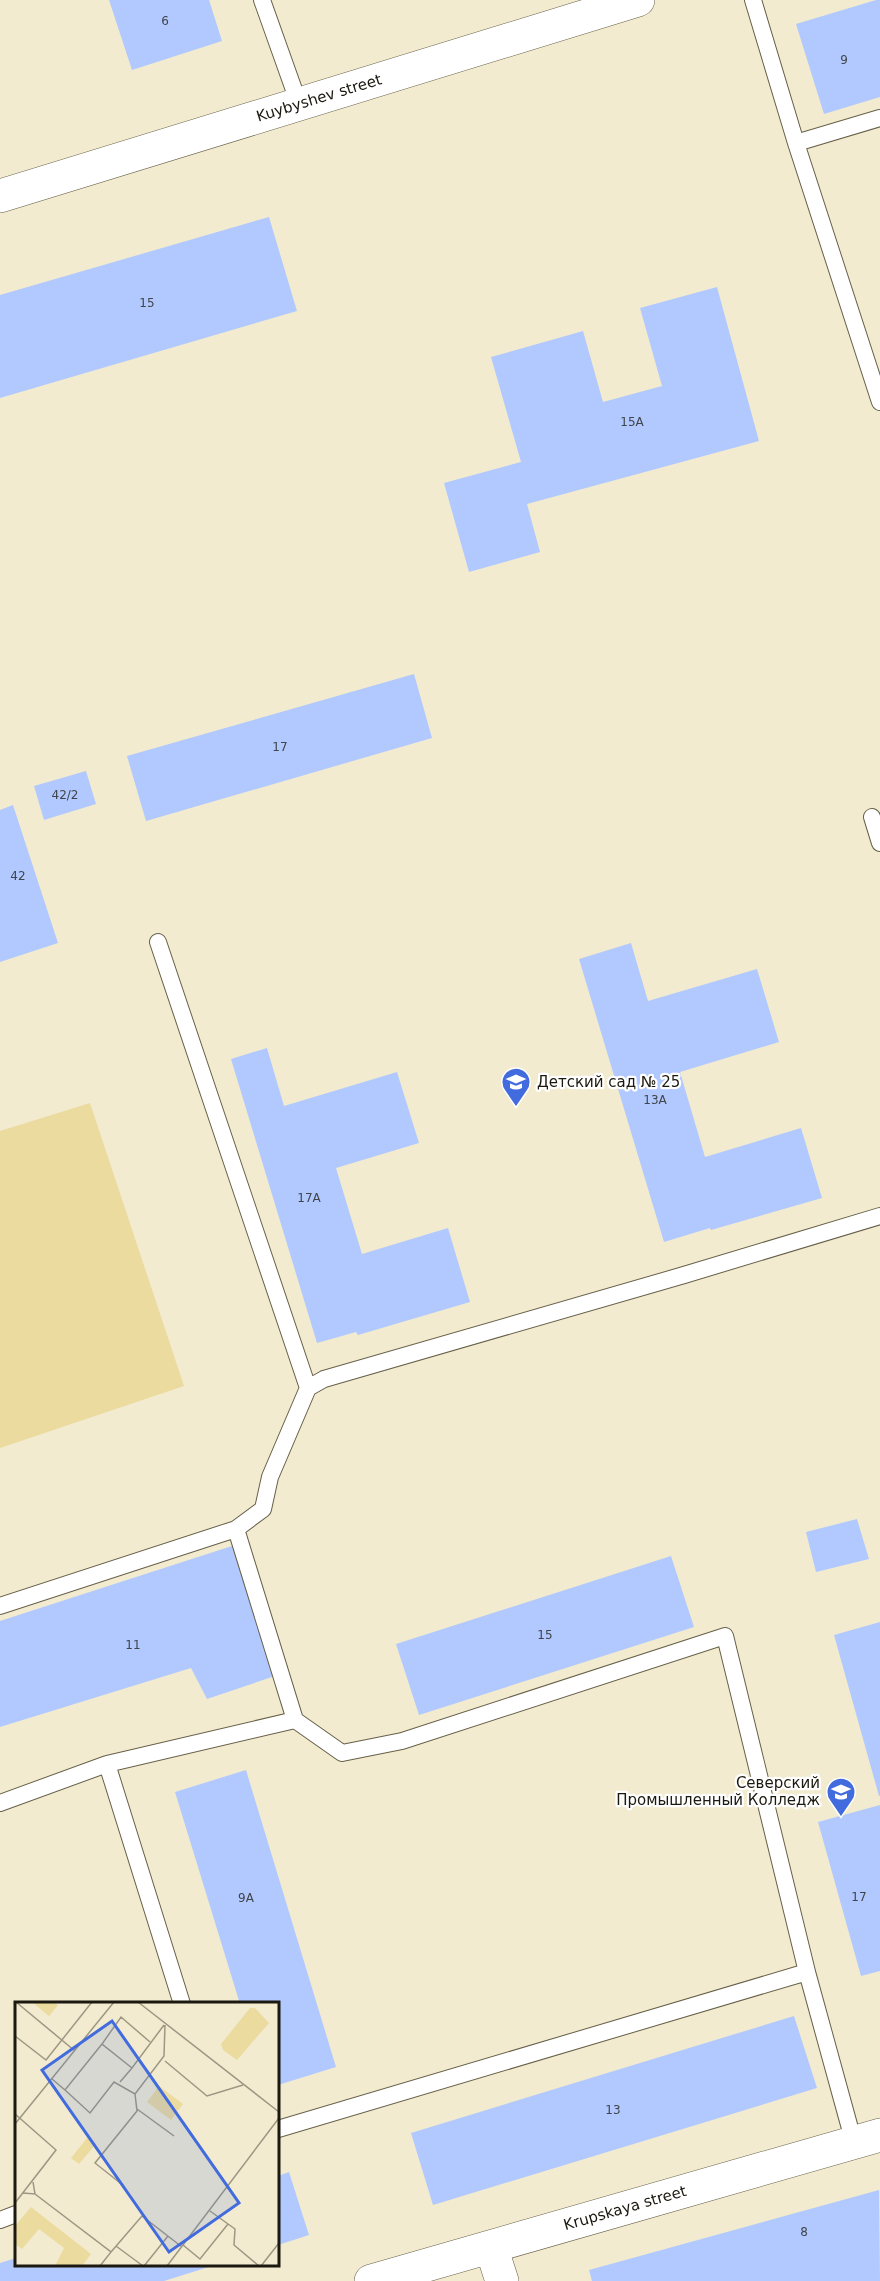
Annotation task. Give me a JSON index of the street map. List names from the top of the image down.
{
  "streets": {
    "street": ["Kuybyshev street", "Krupskaya street"]
  },
  "places": {
    "school or university": ["Детский сад № 25", "Северский Промышленный Колледж"]
  },
  "house_numbers": [
    "6",
    "9",
    "15",
    "15А",
    "17",
    "42/2",
    "42",
    "13А",
    "17А",
    "15",
    "11",
    "17",
    "9А",
    "13",
    "8"
  ]
}
